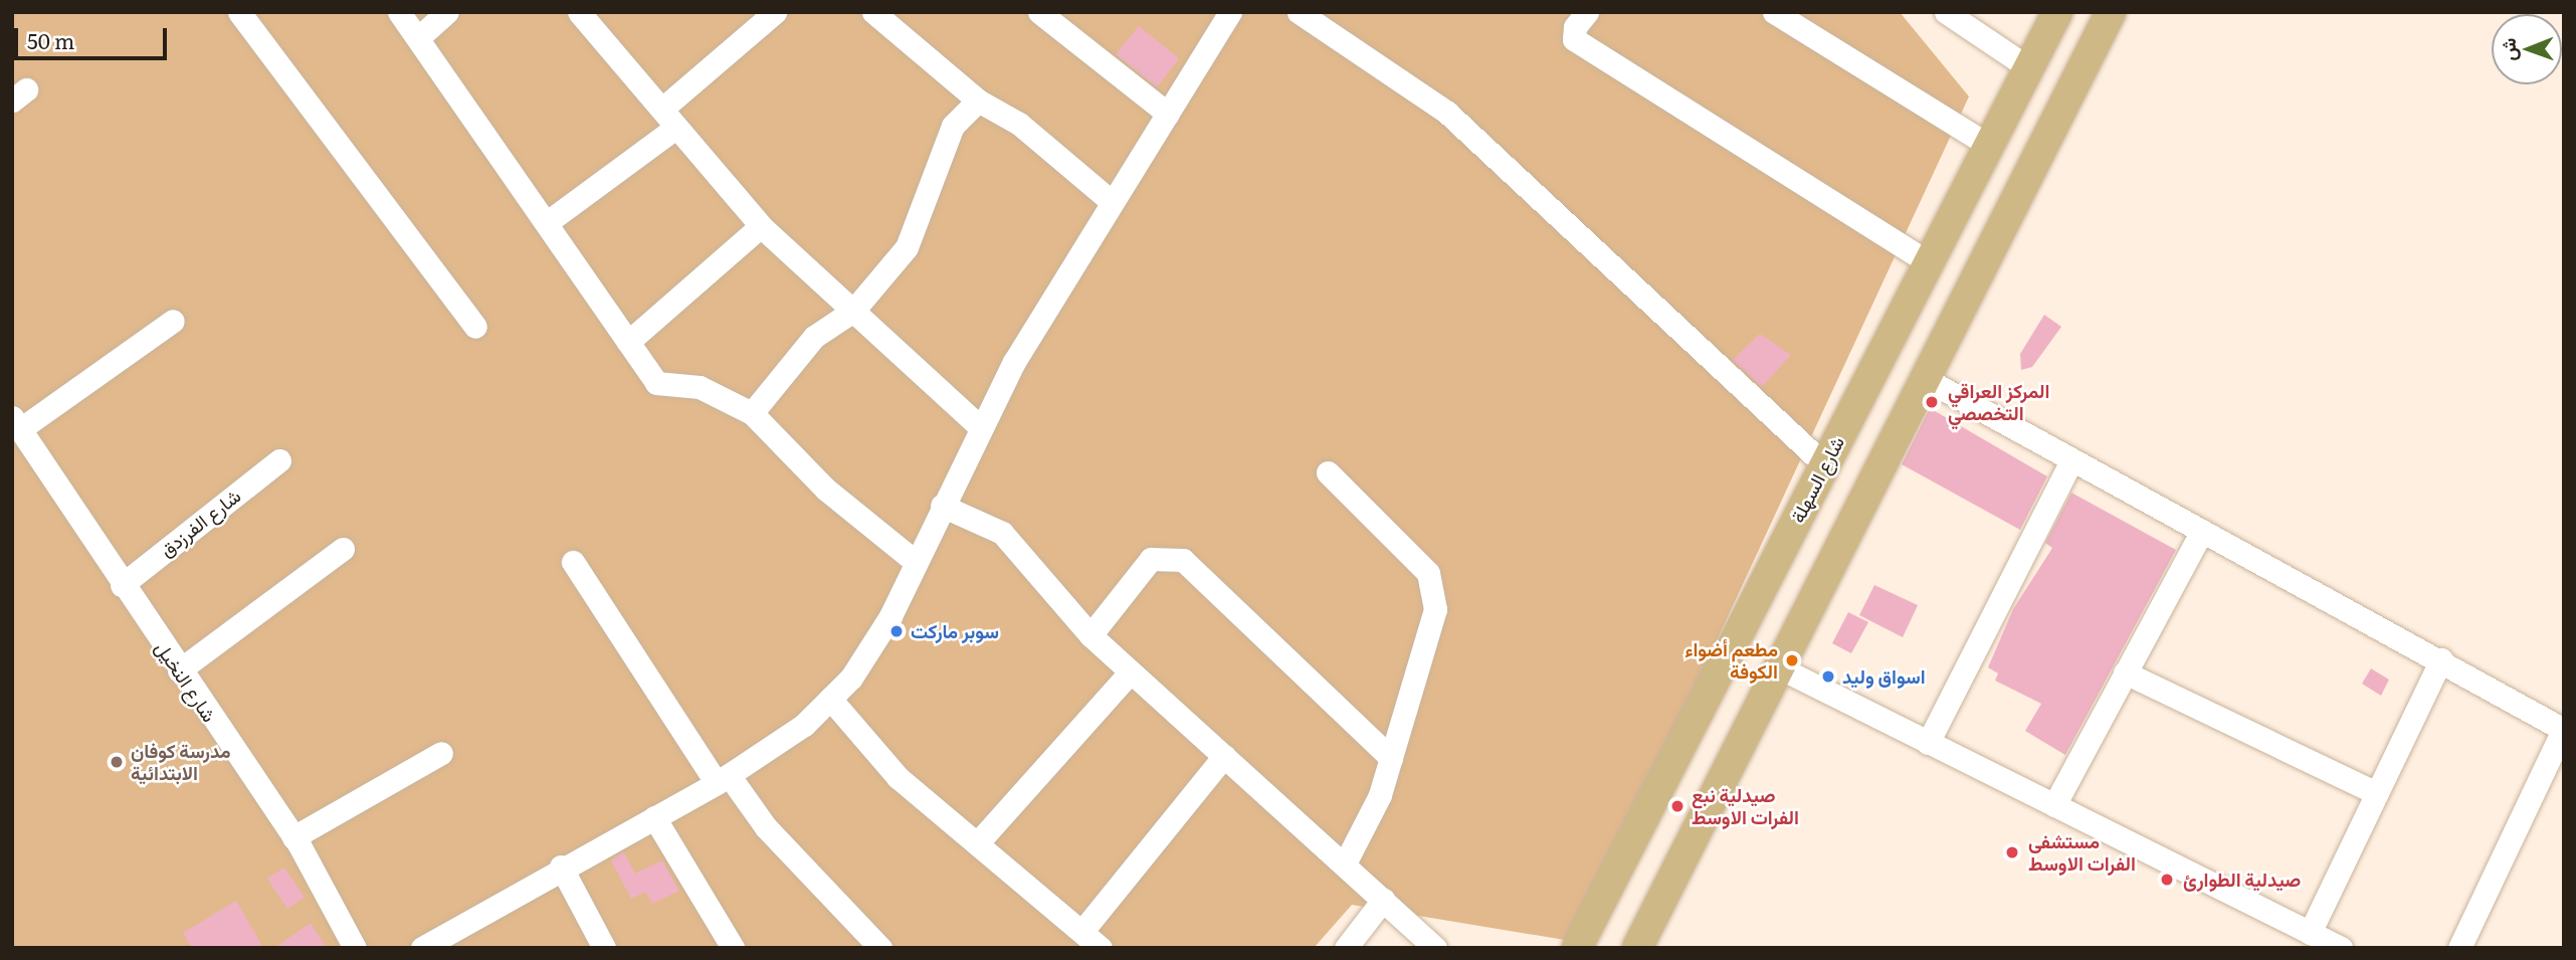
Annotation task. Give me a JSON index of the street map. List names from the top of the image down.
{
  "streets": {
    "main road": ["شارع السهلة"],
    "street": ["شارع الفرزدق", "شارع النخيل"]
  },
  "crossings": [
    ["شارع الفرزدق", "شارع النخيل"]
  ],
  "places": [
    "المركز العراقي التخصصي",
    "سوبر ماركت",
    "مطعم أضواء الكوفة",
    "اسواق وليد",
    "مدرسة كوفان الابتدائية",
    "صيدلية نبع الفرات الاوسط",
    "مستشفى الفرات الاوسط",
    "صيدلية الطوارئ"
  ],
  "scale_bar": "50 m",
  "north": "left"
}
